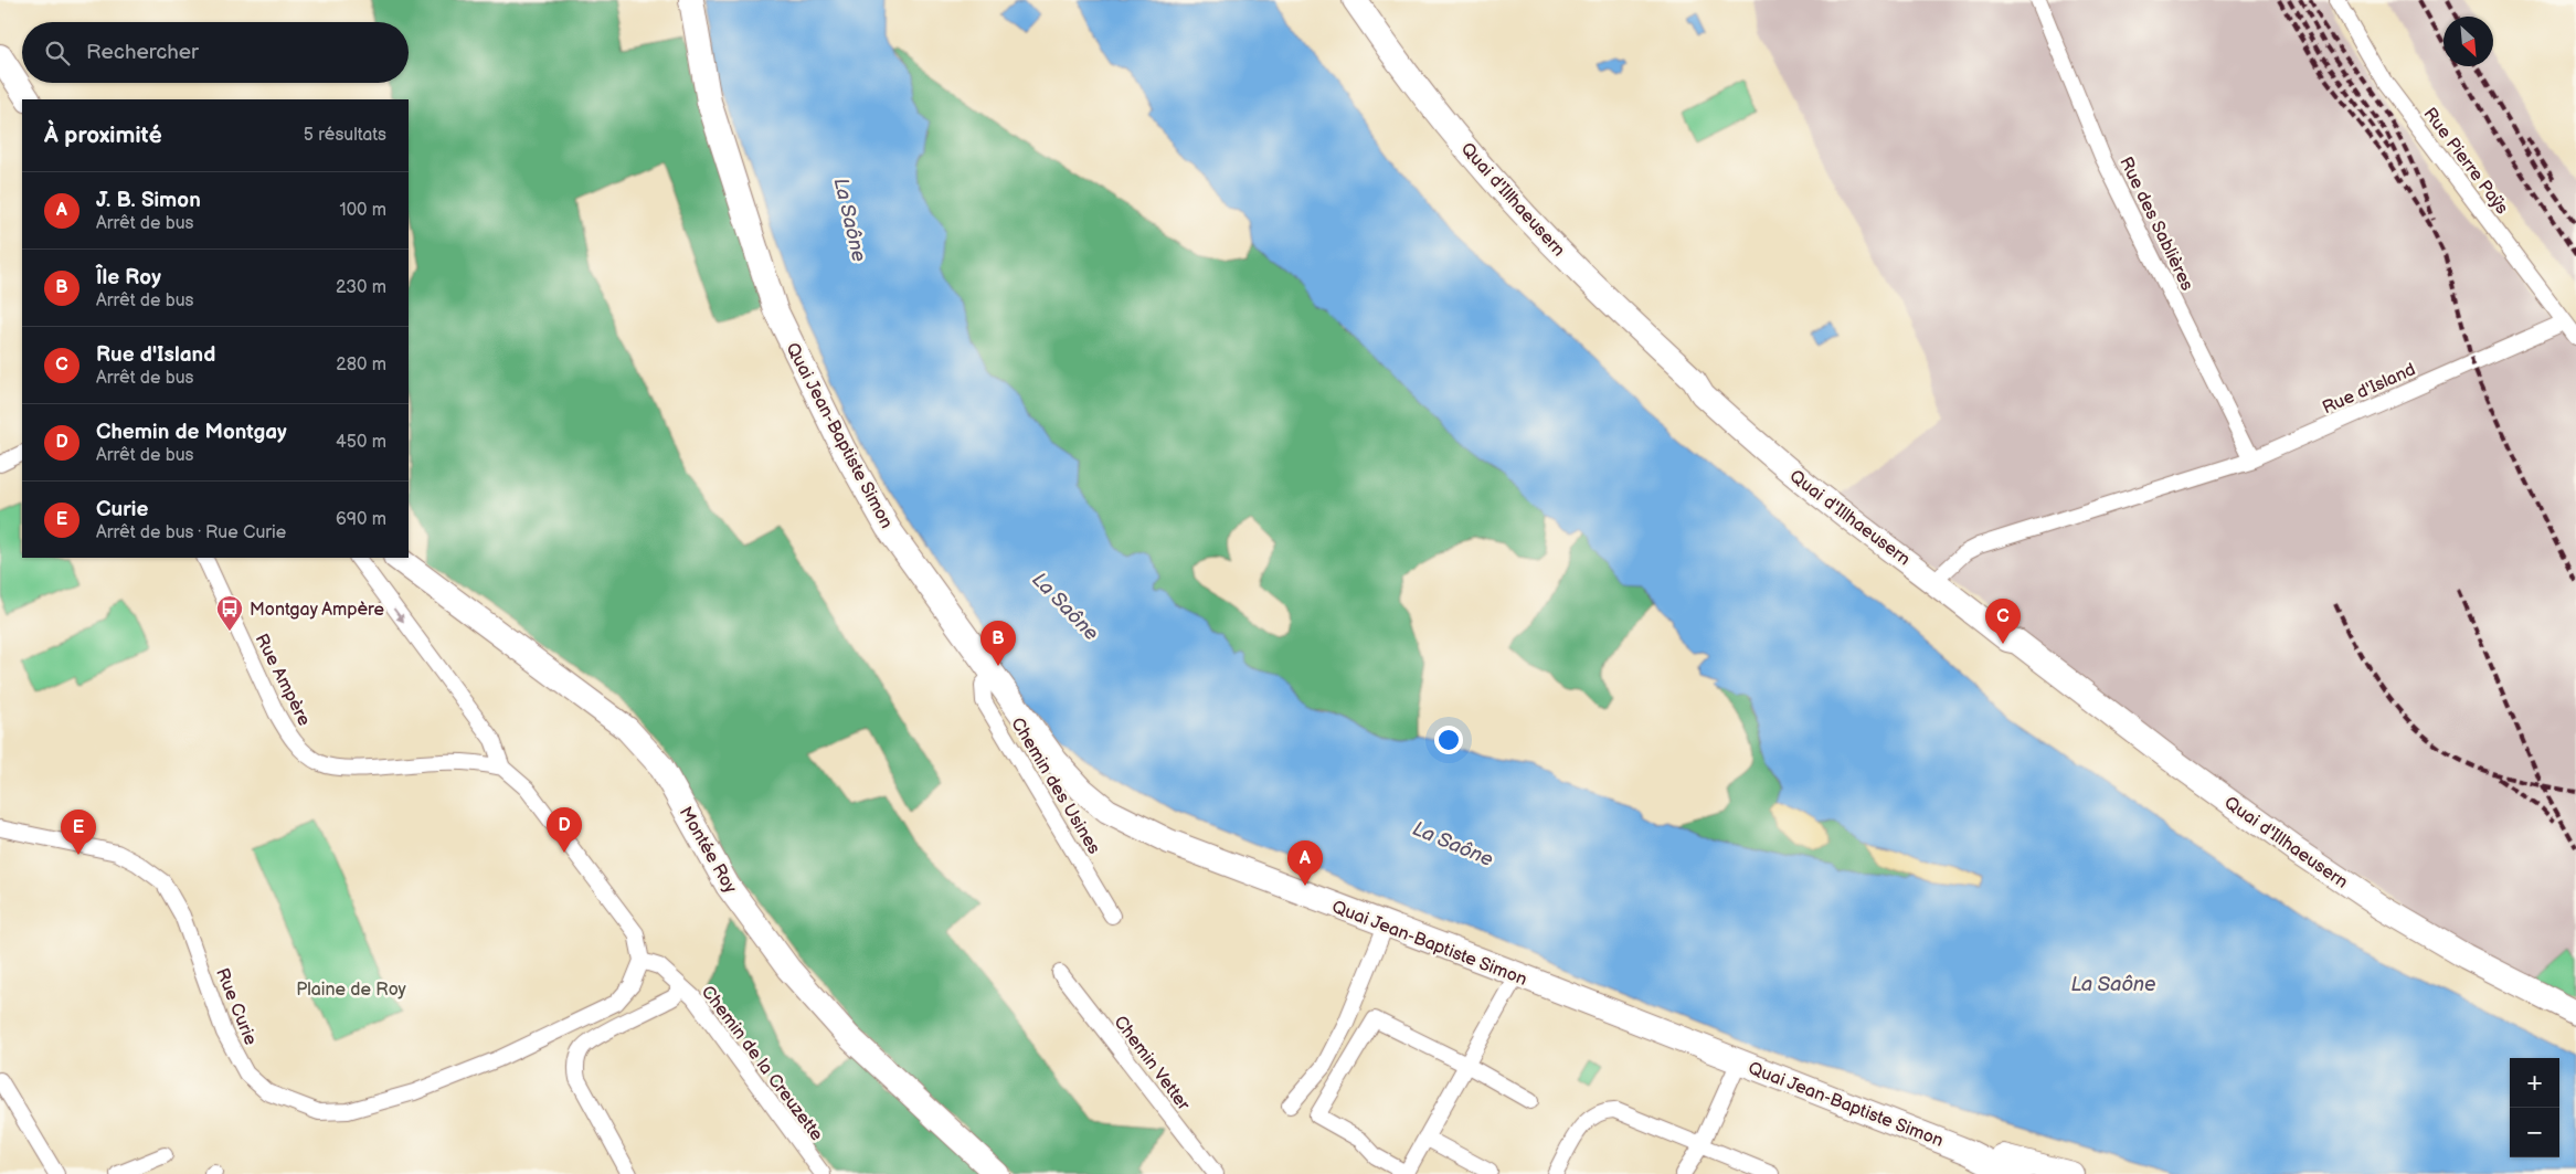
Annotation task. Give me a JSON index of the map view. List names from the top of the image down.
{
  "streets": {
    "main road": ["Quai d'Illhaeusern", "Quai Jean-Baptiste Simon", "Montée Roy"],
    "street": [
      "Rue Pierre Paÿs",
      "Rue des Sablières",
      "Rue d'Island",
      "Rue Ampère",
      "Chemin des Usines",
      "Rue Curie",
      "Chemin de la Creuzette",
      "Chemin Vetter"
    ]
  },
  "crossings": [
    ["Rue Pierre Paÿs", "Rue d'Island"],
    ["Quai d'Illhaeusern", "Rue d'Island"],
    ["Rue des Sablières", "Rue d'Island"],
    ["Quai Jean-Baptiste Simon", "Chemin des Usines"],
    ["Rue Curie", "Chemin de la Creuzette"]
  ],
  "water": ["La Saône"],
  "parks": ["Plaine de Roy"],
  "places": {
    "bus stop": ["Montgay Ampère"]
  },
  "north": "bottom right",
  "page": {
    "search": "Rechercher",
    "heading": ["À proximité", "5 résultats"],
    "list": [
      {
        "mark": "A",
        "name": "J. B. Simon",
        "note": "Arrêt de bus",
        "value": "100 m"
      },
      {
        "mark": "B",
        "name": "Île Roy",
        "note": "Arrêt de bus",
        "value": "230 m"
      },
      {
        "mark": "C",
        "name": "Rue d'Island",
        "note": "Arrêt de bus",
        "value": "280 m"
      },
      {
        "mark": "D",
        "name": "Chemin de Montgay",
        "note": "Arrêt de bus",
        "value": "450 m"
      },
      {
        "mark": "E",
        "name": "Curie",
        "note": "Arrêt de bus · Rue Curie",
        "value": "690 m"
      }
    ],
    "pins": [
      "C",
      "B",
      "D",
      "E",
      "A"
    ],
    "map_buttons": ["+", "−"]
  }
}
